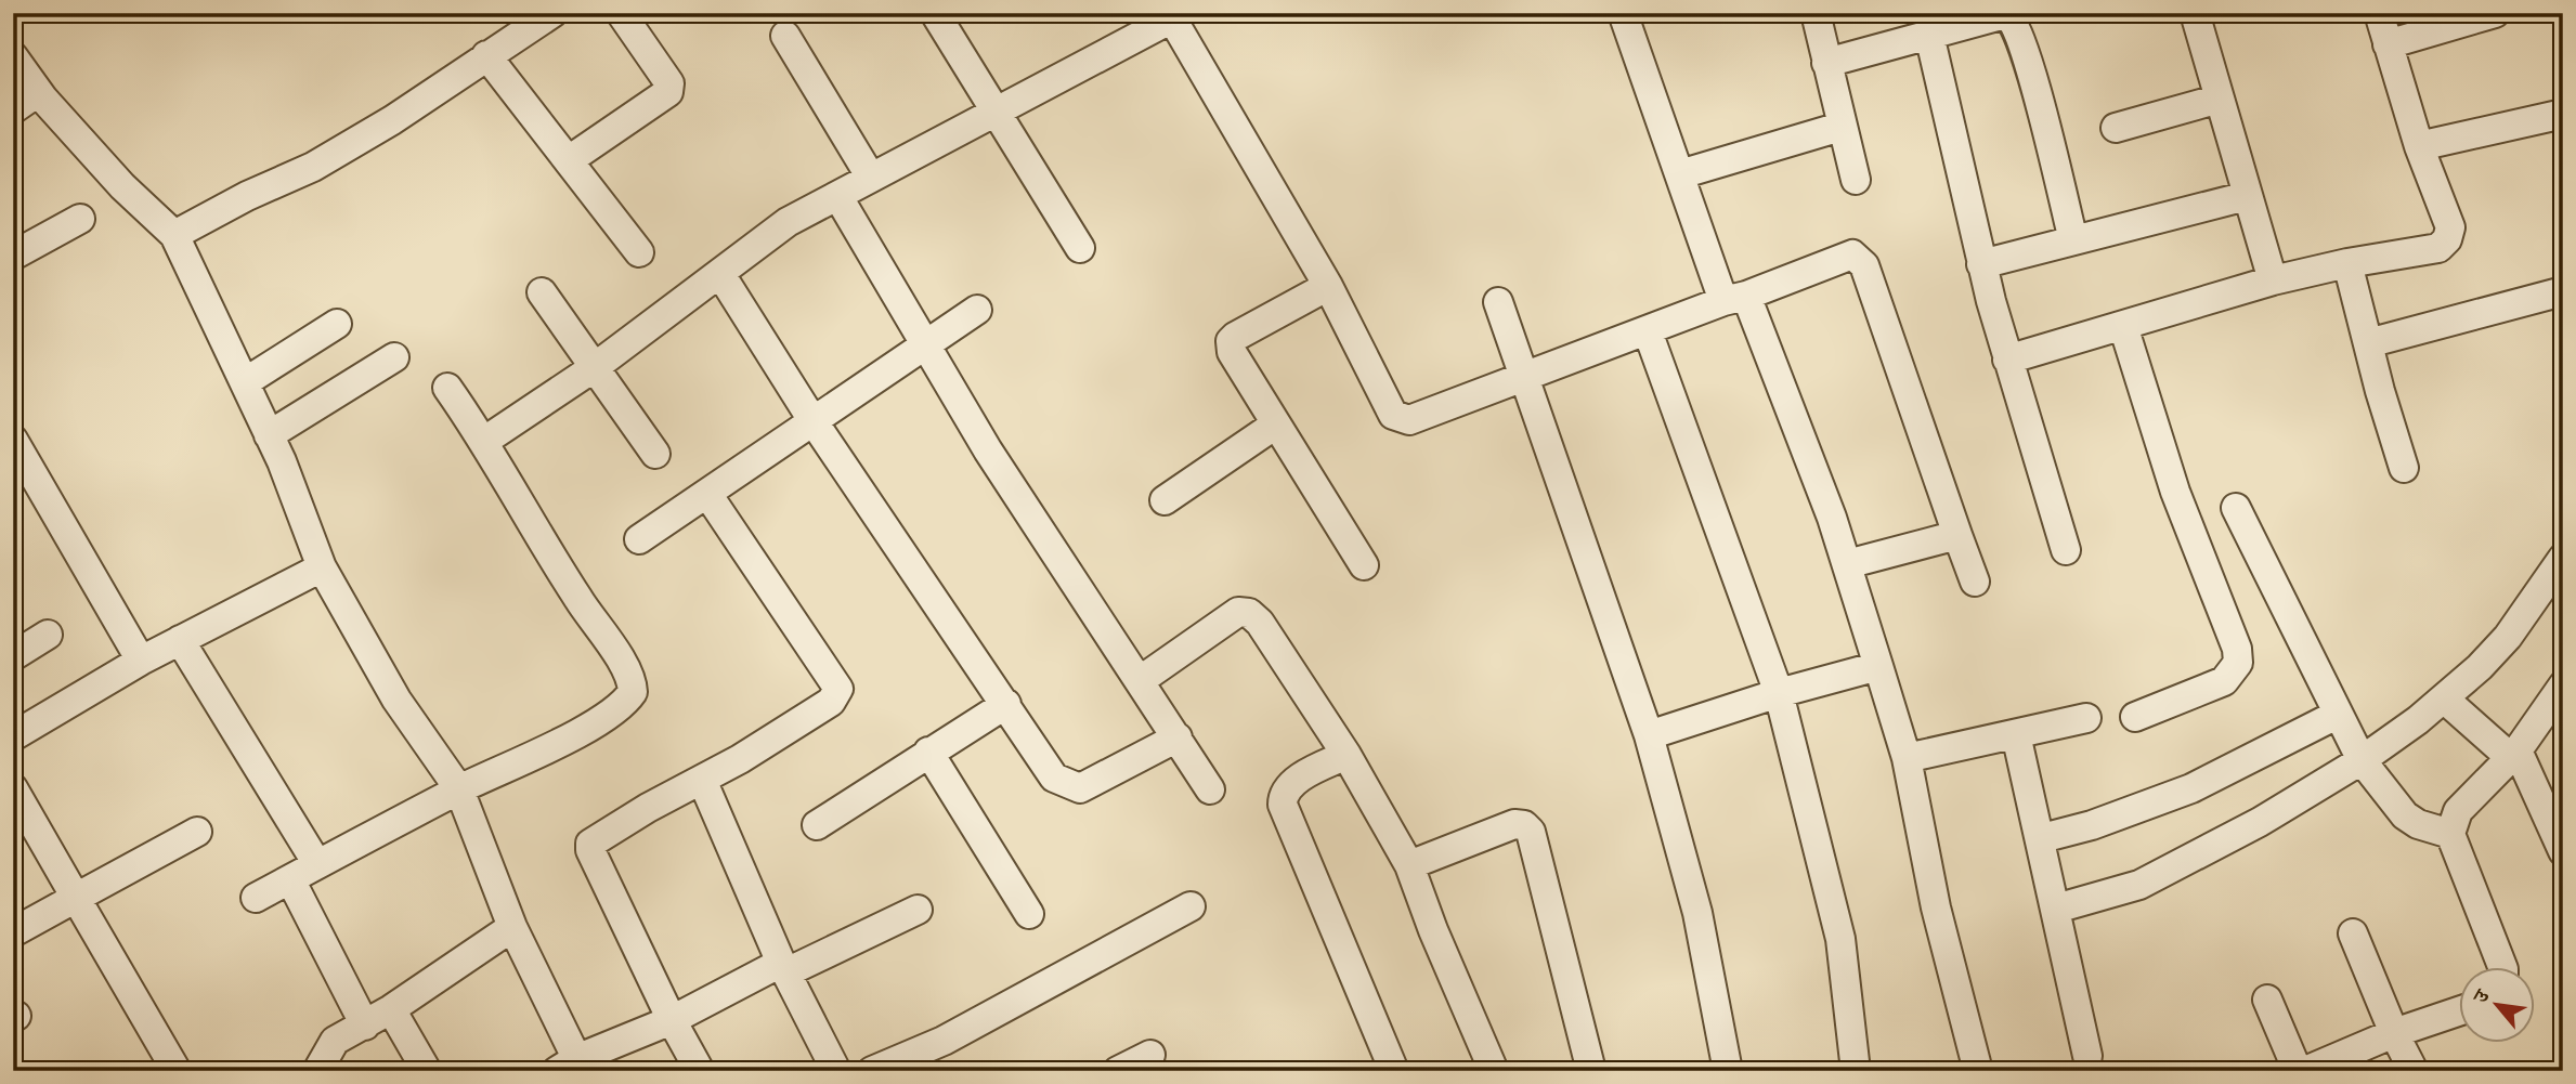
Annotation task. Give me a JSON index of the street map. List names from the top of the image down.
{
  "north": "top left"
}
